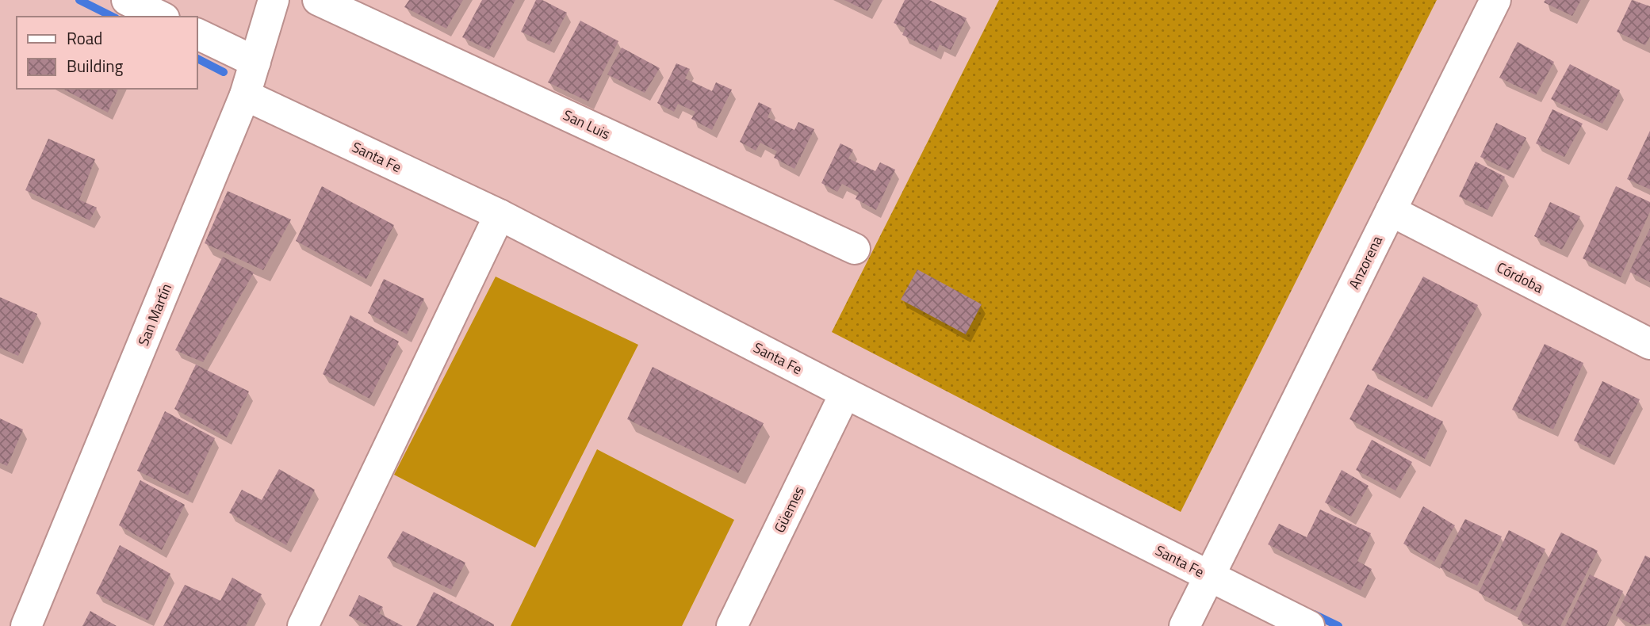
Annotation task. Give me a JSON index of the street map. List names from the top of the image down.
{
  "streets": {
    "street": [
      "San Luis",
      "Santa Fe",
      "Anzorena",
      "Córdoba",
      "San Martín",
      "Güemes"
    ]
  },
  "crossings": [
    ["Santa Fe", "Anzorena"],
    ["Santa Fe", "San Martín"],
    ["Santa Fe", "Güemes"],
    ["Anzorena", "Córdoba"]
  ],
  "legend": ["Road", "Building"]
}
